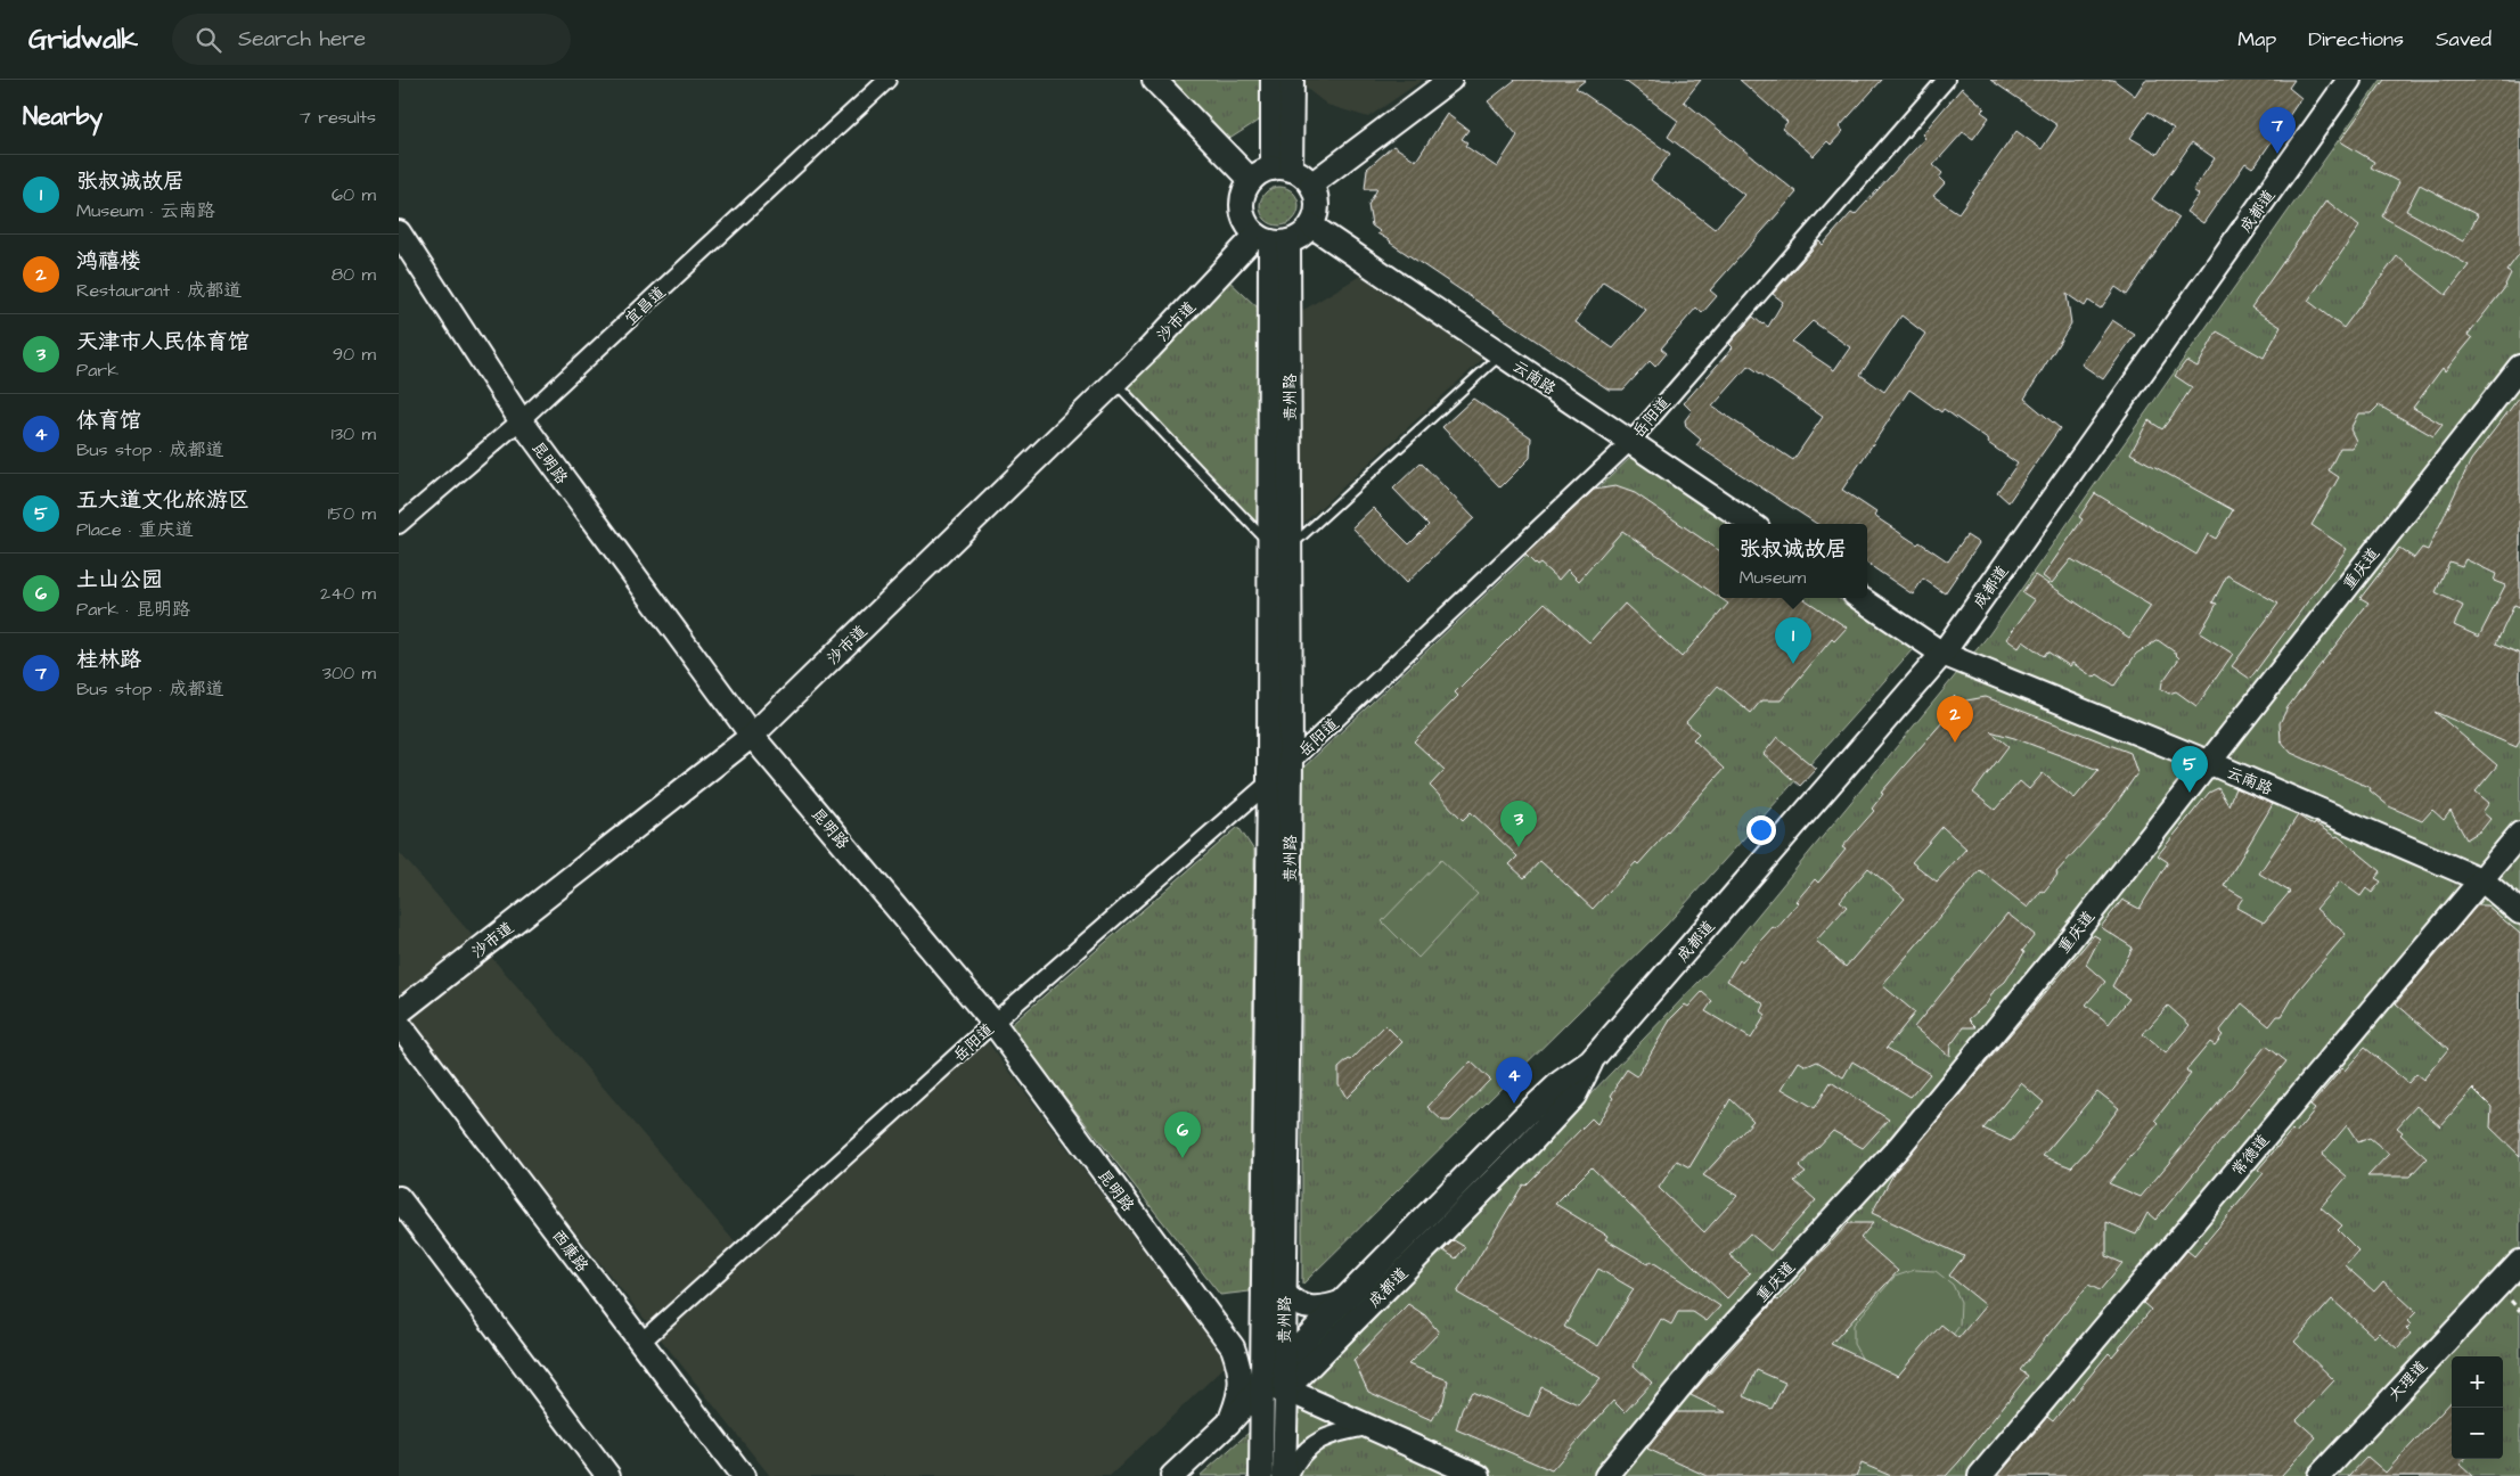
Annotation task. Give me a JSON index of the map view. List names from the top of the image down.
{
  "streets": {
    "street": [
      "成都道",
      "宜昌道",
      "沙市道",
      "云南路",
      "贵州路",
      "岳阳道",
      "昆明路",
      "重庆道",
      "常德道",
      "西康路",
      "大理道"
    ]
  },
  "crossings": [
    ["成都道", "云南路"],
    ["成都道", "贵州路"],
    ["成都道", "昆明路"],
    ["宜昌道", "昆明路"],
    ["沙市道", "云南路"],
    ["沙市道", "贵州路"],
    ["沙市道", "昆明路"],
    ["云南路", "贵州路"],
    ["云南路", "岳阳道"],
    ["云南路", "重庆道"],
    ["云南路", "常德道"],
    ["贵州路", "岳阳道"],
    ["岳阳道", "昆明路"],
    ["岳阳道", "西康路"]
  ],
  "page": {
    "header": "Gridwalk",
    "search": "Search here",
    "nav": ["Map", "Directions", "Saved"],
    "heading": ["Nearby", "7 results"],
    "pins": [
      "7",
      "1",
      "2",
      "5",
      "3",
      "4",
      "6"
    ],
    "list": [
      {
        "mark": "1",
        "name": "张叔诚故居",
        "note": "Museum · 云南路",
        "value": "60 m"
      },
      {
        "mark": "2",
        "name": "鸿禧楼",
        "note": "Restaurant · 成都道",
        "value": "80 m"
      },
      {
        "mark": "3",
        "name": "天津市人民体育馆",
        "note": "Park",
        "value": "90 m"
      },
      {
        "mark": "4",
        "name": "体育馆",
        "note": "Bus stop · 成都道",
        "value": "130 m"
      },
      {
        "mark": "5",
        "name": "五大道文化旅游区",
        "note": "Place · 重庆道",
        "value": "150 m"
      },
      {
        "mark": "6",
        "name": "土山公园",
        "note": "Park · 昆明路",
        "value": "240 m"
      },
      {
        "mark": "7",
        "name": "桂林路",
        "note": "Bus stop · 成都道",
        "value": "300 m"
      }
    ],
    "popup": ["张叔诚故居", "Museum"],
    "map_buttons": ["+", "−"]
  }
}
